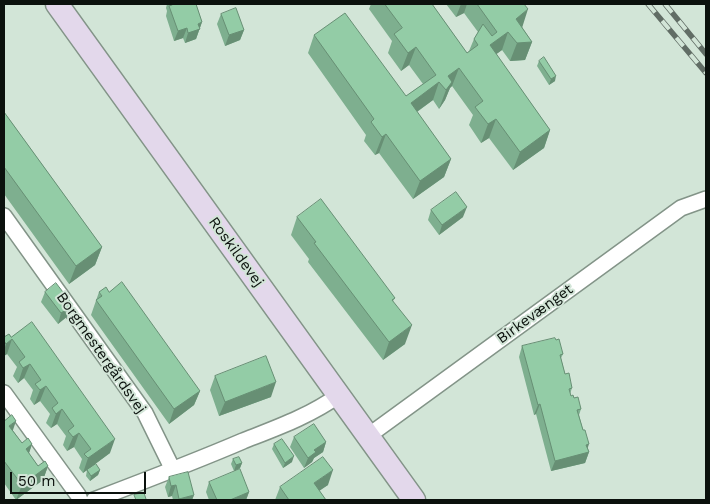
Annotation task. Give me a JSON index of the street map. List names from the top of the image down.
{
  "streets": {
    "street": ["Roskildevej", "Birkevænget", "Borgmestergårdsvej"]
  },
  "crossings": [
    ["Roskildevej", "Birkevænget"]
  ],
  "scale_bar": "50 m"
}
